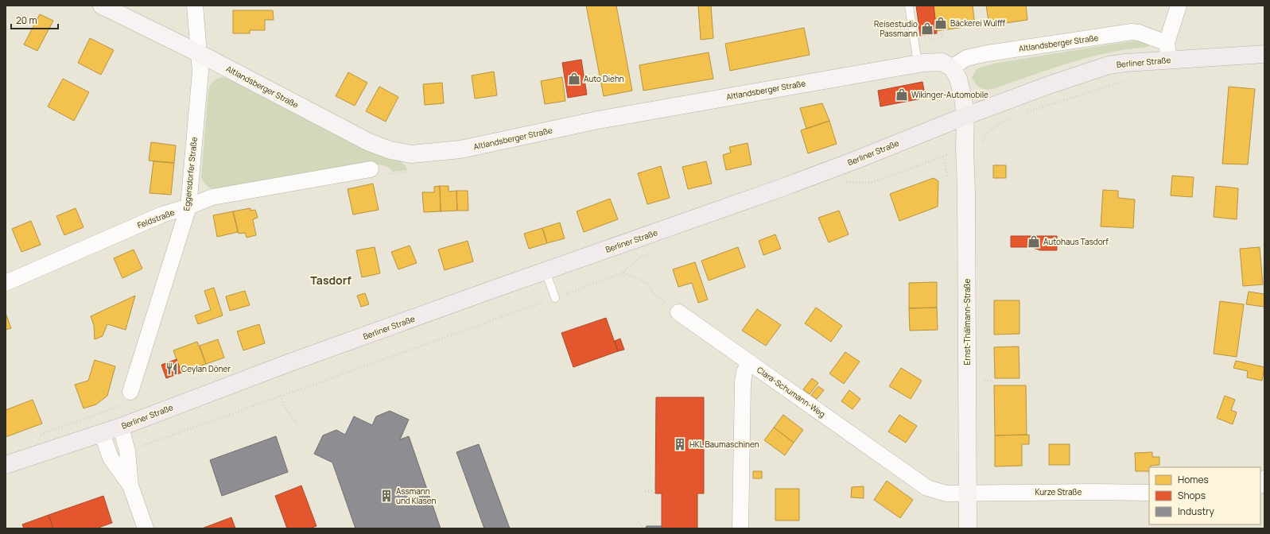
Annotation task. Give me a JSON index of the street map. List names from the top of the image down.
{
  "streets": {
    "main road": ["Altlandsberger Straße", "Berliner Straße", "Ernst-Thälmann-Straße"],
    "street": [
      "Eggersdorfer Straße",
      "Feldstraße",
      "Clara-Schumann-Weg",
      "Kurze Straße"
    ]
  },
  "crossings": [
    ["Altlandsberger Straße", "Eggersdorfer Straße"],
    ["Berliner Straße", "Ernst-Thälmann-Straße"],
    ["Eggersdorfer Straße", "Feldstraße"],
    ["Ernst-Thälmann-Straße", "Clara-Schumann-Weg"],
    ["Ernst-Thälmann-Straße", "Kurze Straße"],
    ["Clara-Schumann-Weg", "Kurze Straße"]
  ],
  "districts": ["Tasdorf"],
  "places": {
    "shop": [
      "Bäckerei Wulfff",
      "Reisestudio Passmann",
      "Auto Diehn",
      "Wikinger-Automobile",
      "Autohaus Tasdorf"
    ],
    "restaurant": ["Ceylan Döner"],
    "building": ["HKL Baumaschinen", "Assmann und Klasen"]
  },
  "legend": ["Homes", "Shops", "Industry"],
  "scale_bar": "20 m"
}
